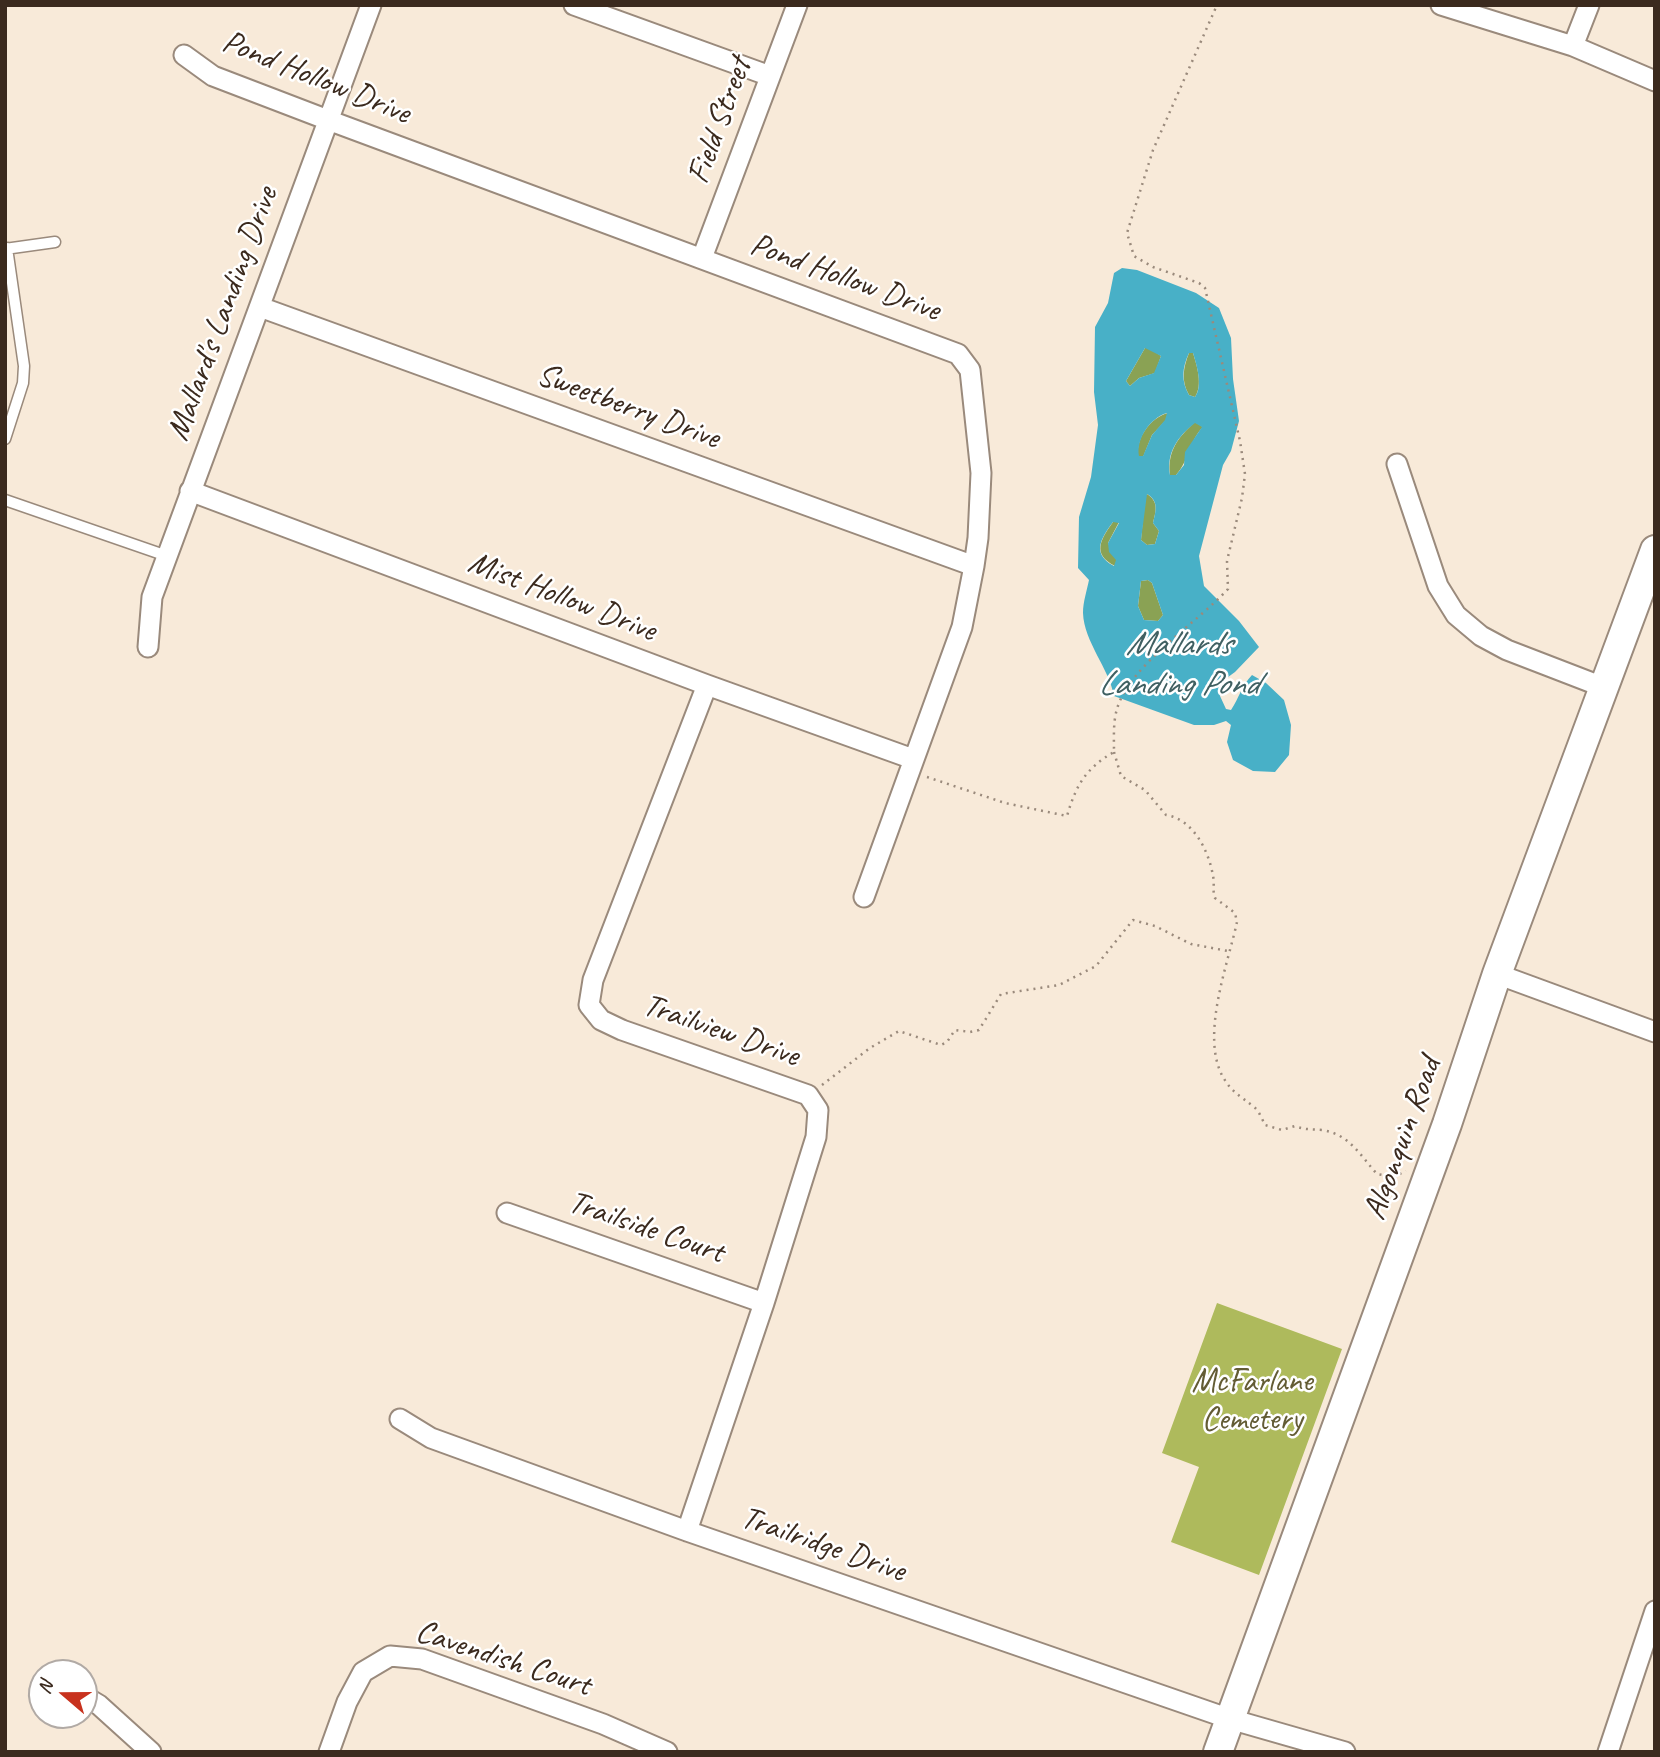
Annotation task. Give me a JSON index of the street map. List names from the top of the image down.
{
  "streets": {
    "street": [
      "Pond Hollow Drive",
      "Field Street",
      "Mallard's Landing Drive",
      "Sweetberry Drive",
      "Mist Hollow Drive",
      "Trailview Drive",
      "Algonquin Road",
      "Trailside Court",
      "Trailridge Drive",
      "Cavendish Court"
    ]
  },
  "crossings": [
    ["Pond Hollow Drive", "Field Street"],
    ["Pond Hollow Drive", "Mallard's Landing Drive"],
    ["Pond Hollow Drive", "Sweetberry Drive"],
    ["Pond Hollow Drive", "Mist Hollow Drive"],
    ["Mallard's Landing Drive", "Sweetberry Drive"],
    ["Mallard's Landing Drive", "Mist Hollow Drive"],
    ["Mist Hollow Drive", "Trailview Drive"],
    ["Trailview Drive", "Trailside Court"],
    ["Trailview Drive", "Trailridge Drive"],
    ["Algonquin Road", "Trailridge Drive"]
  ],
  "water": ["Mallards Landing Pond"],
  "parks": ["McFarlane Cemetery"],
  "north": "left"
}
